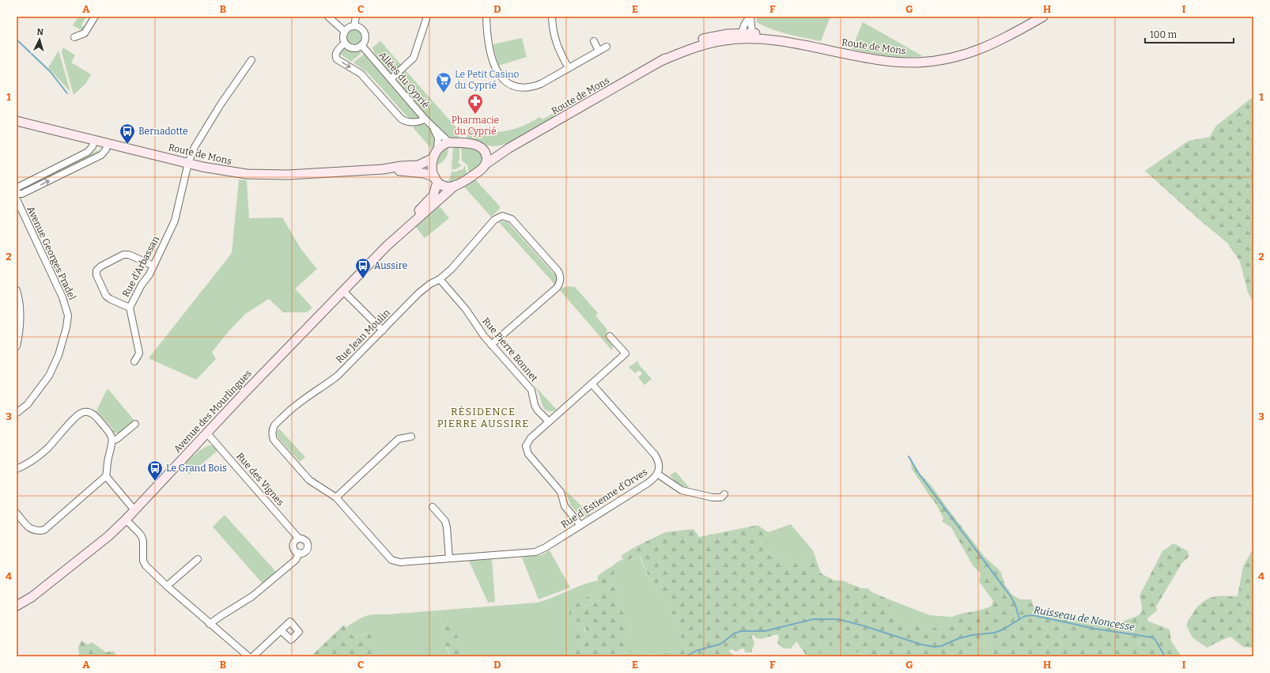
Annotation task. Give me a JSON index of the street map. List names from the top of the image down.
{
  "streets": {
    "main road": ["Route de Mons", "Avenue des Mourlingues"],
    "street": [
      "Allées du Cyprié",
      "Avenue Georges Pradel",
      "Rue d'Arbassan",
      "Rue Jean Moulin",
      "Rue Pierre Bonnet",
      "Rue des Vignes",
      "Rue d'Estienne d'Orves"
    ]
  },
  "crossings": [
    ["Route de Mons", "Allées du Cyprié"],
    ["Route de Mons", "Rue d'Arbassan"],
    ["Route de Mons", "Avenue des Mourlingues"],
    ["Allées du Cyprié", "Avenue des Mourlingues"],
    ["Rue Jean Moulin", "Rue Pierre Bonnet"],
    ["Rue Jean Moulin", "Rue d'Estienne d'Orves"],
    ["Avenue des Mourlingues", "Rue des Vignes"]
  ],
  "districts": ["RÉSIDENCE PIERRE AUSSIRE"],
  "water": ["Ruisseau de Noncesse"],
  "places": {
    "supermarket": ["Le Petit Casino du Cyprié"],
    "pharmacy": ["Pharmacie du Cyprié"],
    "bus stop": ["Bernadotte", "Aussire", "Le Grand Bois"]
  },
  "scale_bar": "100 m",
  "north": "top",
  "grid": {
    "columns": [
      "A",
      "B",
      "C",
      "D",
      "E",
      "F",
      "G",
      "H",
      "I"
    ],
    "rows": [
      "1",
      "2",
      "3",
      "4"
    ]
  }
}
